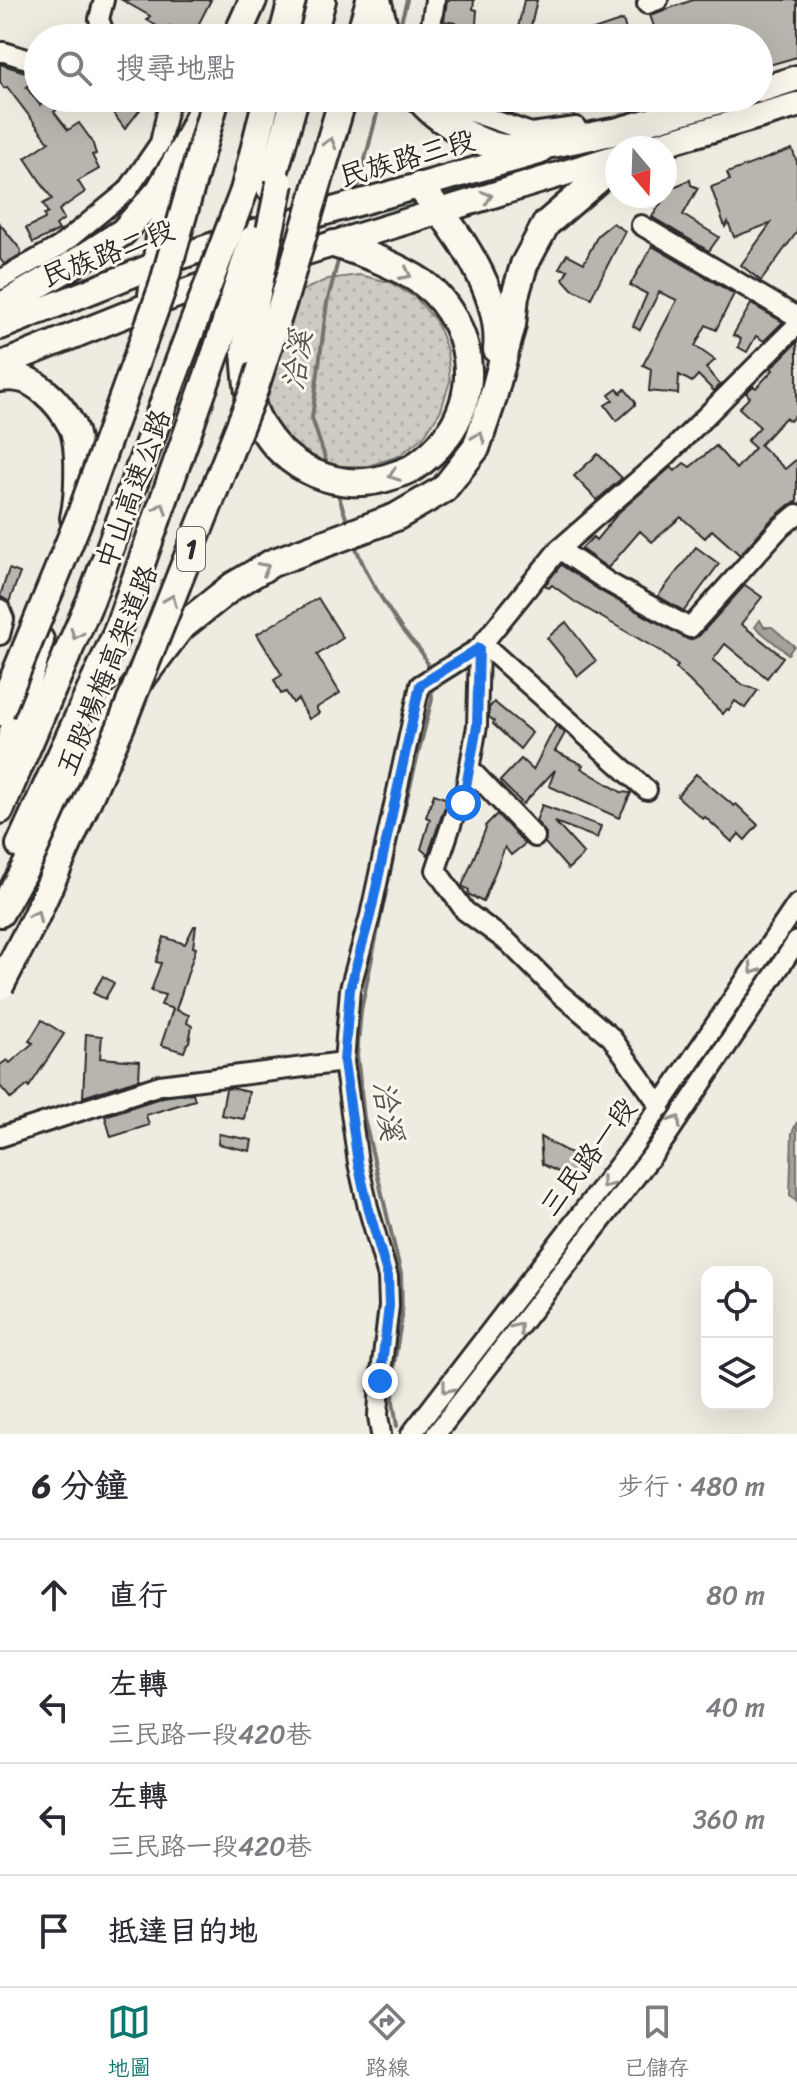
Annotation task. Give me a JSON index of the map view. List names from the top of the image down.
{
  "streets": {
    "highway": ["中山高速公路", "1", "五股楊梅高架道路"],
    "main road": ["民族路三段", "民族路二段"],
    "street": ["三民路一段"]
  },
  "crossings": [
    ["民族路三段", "民族路二段"]
  ],
  "water": ["洽溪"],
  "north": "bottom",
  "page": {
    "search": "搜尋地點",
    "heading": ["6 分鐘", "步行 · 480 m"],
    "list": [
      ["直行", "80 m"],
      ["左轉", "三民路一段420巷", "40 m"],
      ["左轉", "三民路一段420巷", "360 m"],
      "抵達目的地"
    ],
    "nav": ["地圖", "路線", "已儲存"]
  }
}
